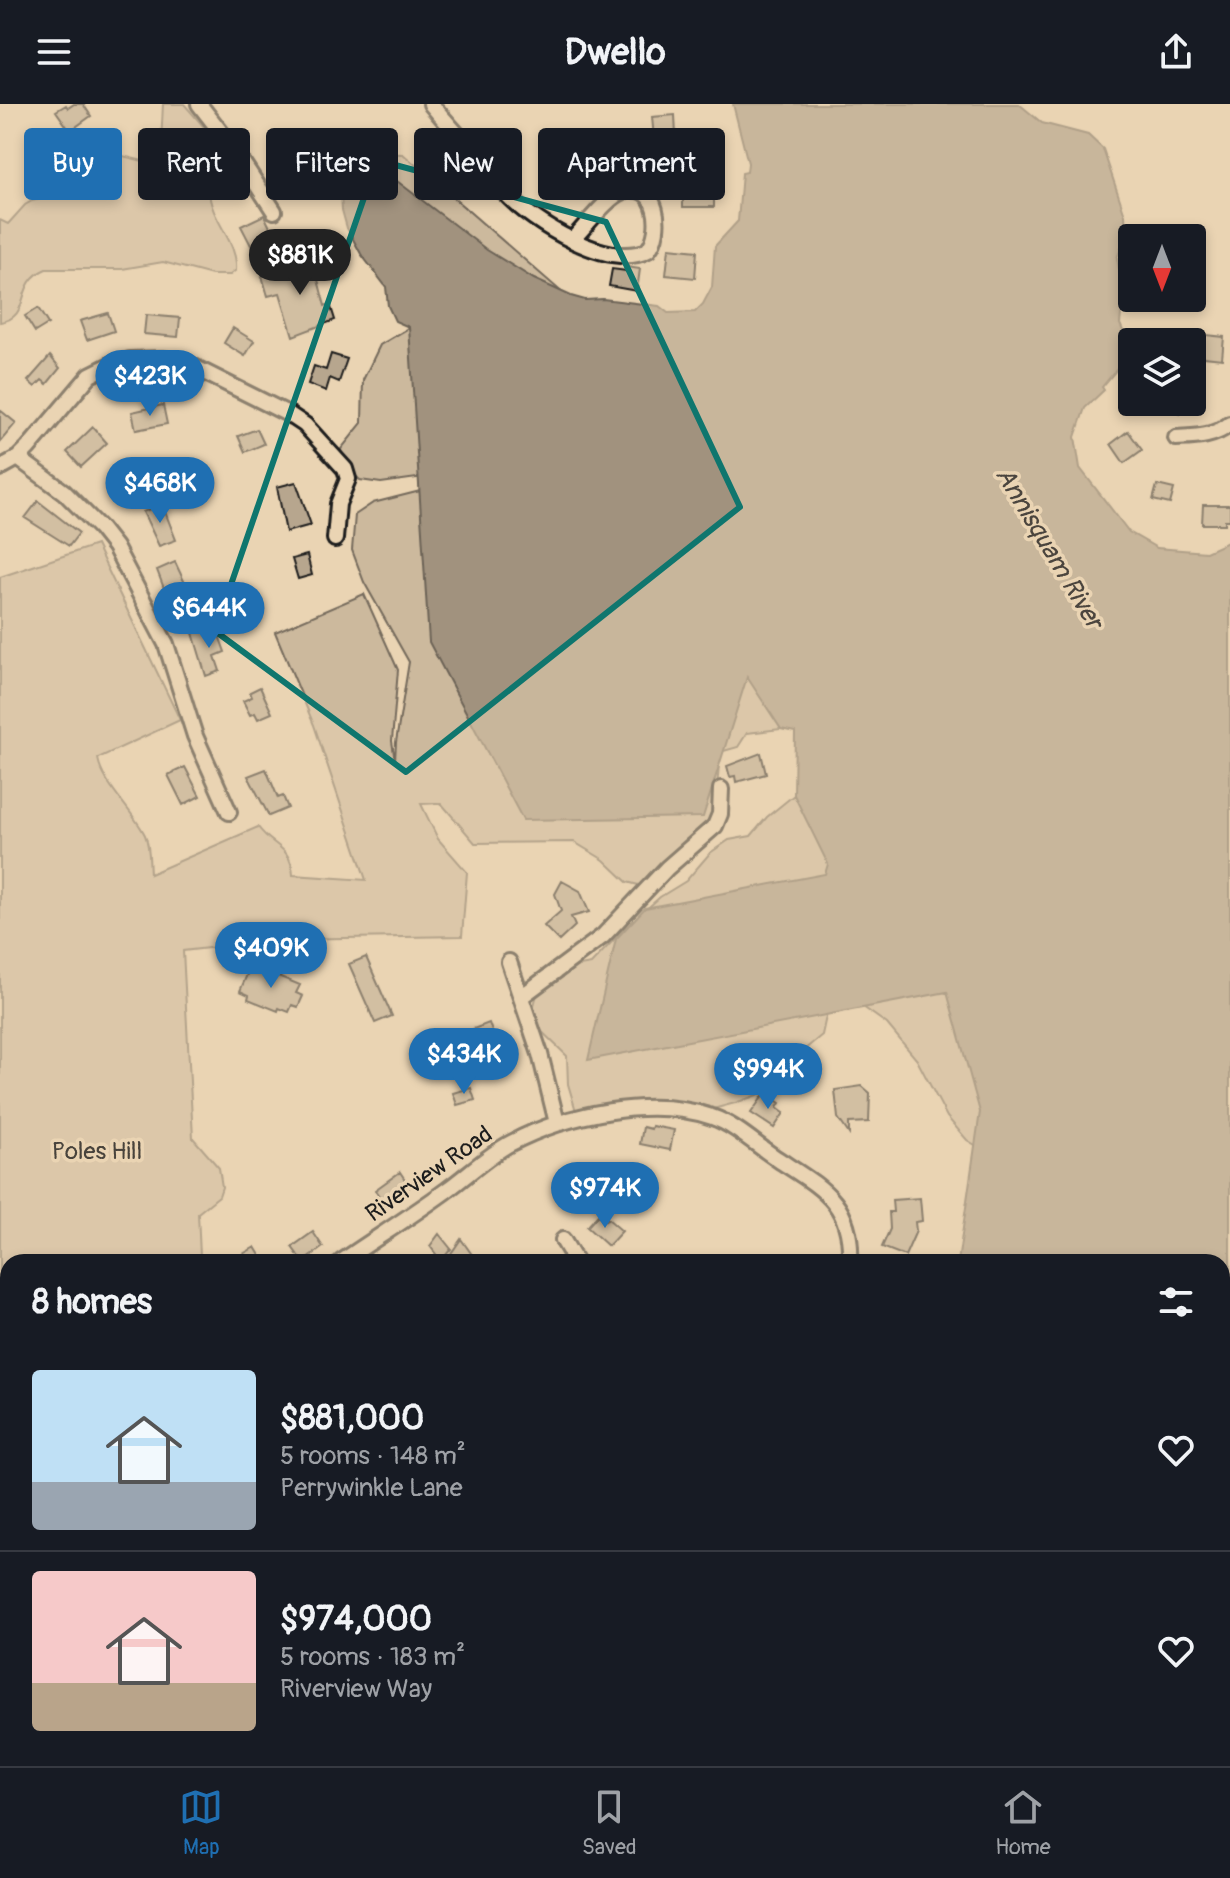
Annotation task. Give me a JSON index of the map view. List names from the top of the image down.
{
  "streets": {
    "street": ["Riverview Road"]
  },
  "water": ["Annisquam River"],
  "parks": ["Poles Hill"],
  "north": "bottom",
  "page": {
    "header": "Dwello",
    "chip": [
      "Buy",
      "Rent",
      "Filters",
      "New",
      "Apartment"
    ],
    "price": [
      "$881K",
      "$423K",
      "$468K",
      "$644K",
      "$409K",
      "$434K",
      "$994K",
      "$974K"
    ],
    "heading": "8 homes",
    "list": [
      {
        "name": "$881,000",
        "note": "5 rooms · 148 m² · Perrywinkle Lane"
      },
      {
        "name": "$974,000",
        "note": "5 rooms · 183 m² · Riverview Way"
      }
    ],
    "tabs": ["Map", "Saved", "Home"]
  }
}
